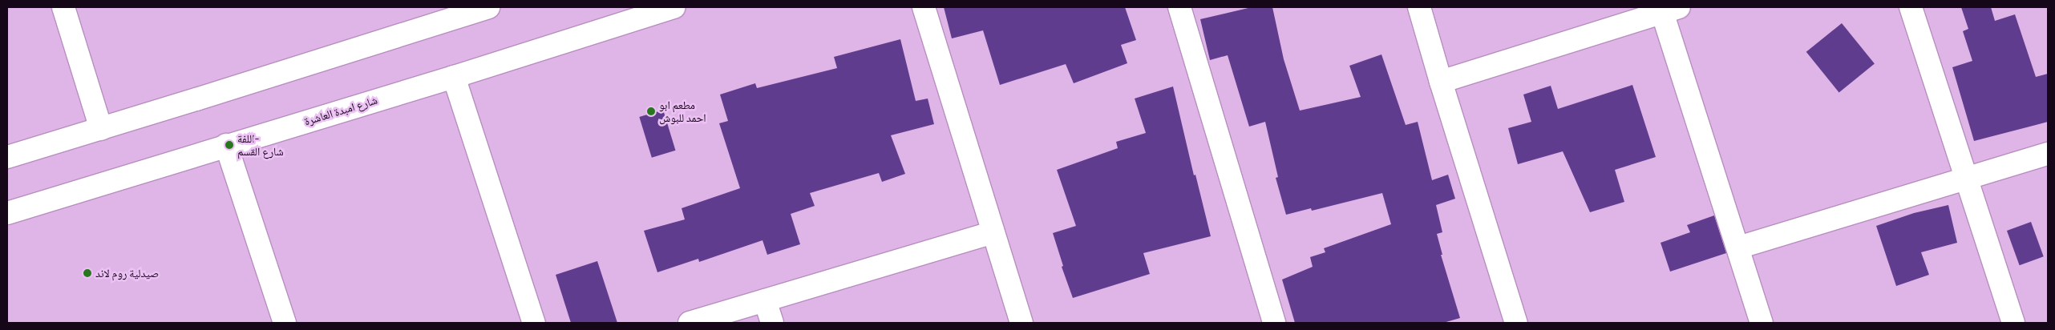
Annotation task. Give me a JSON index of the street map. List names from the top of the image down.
{
  "streets": {
    "street": ["شارع امبدة العاشرة"]
  },
  "places": ["مطعم ابو احمد للبوش", "اللفة- شارع القسم", "صيدلية روم لاند"]
}
